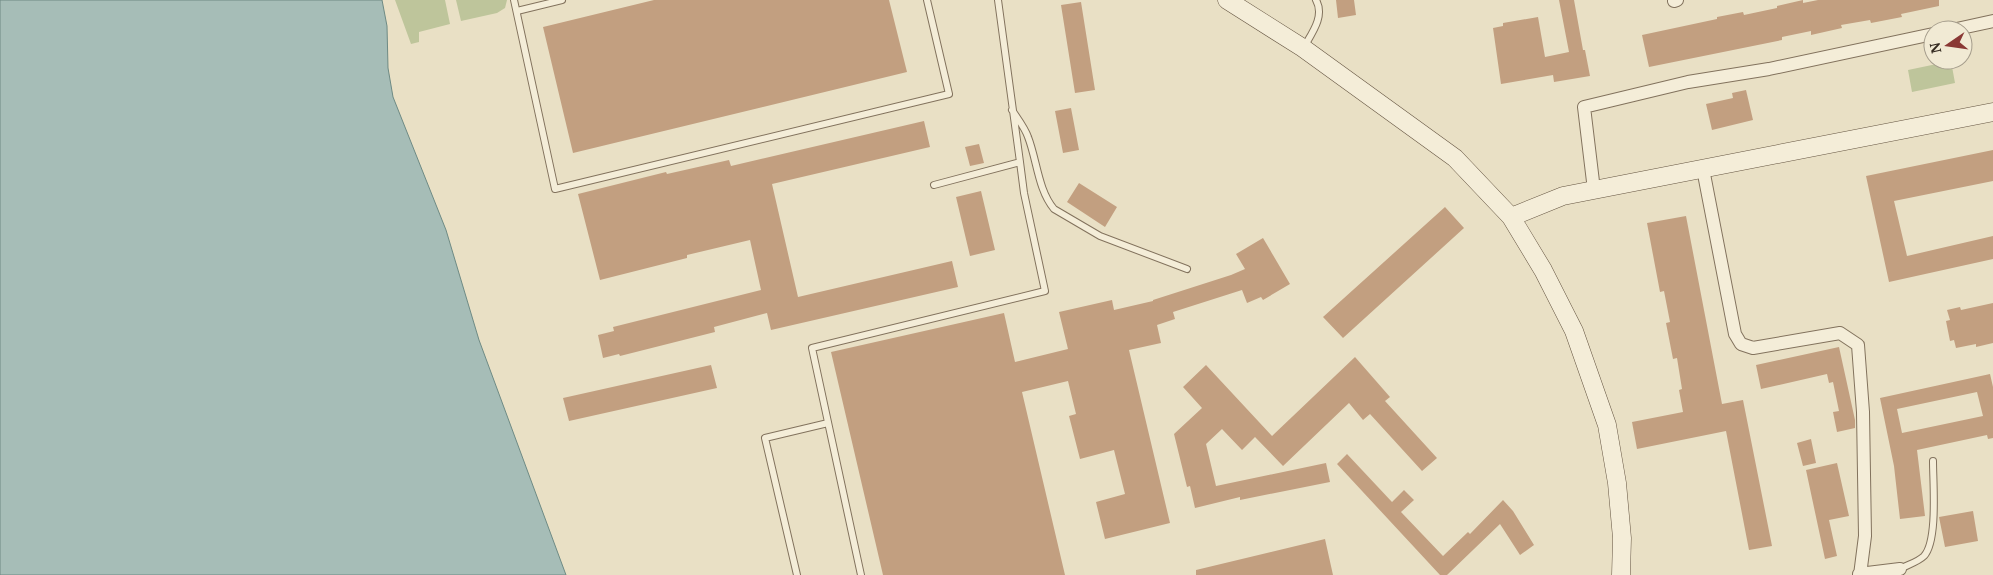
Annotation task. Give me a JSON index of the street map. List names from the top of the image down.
{
  "north": "left"
}
